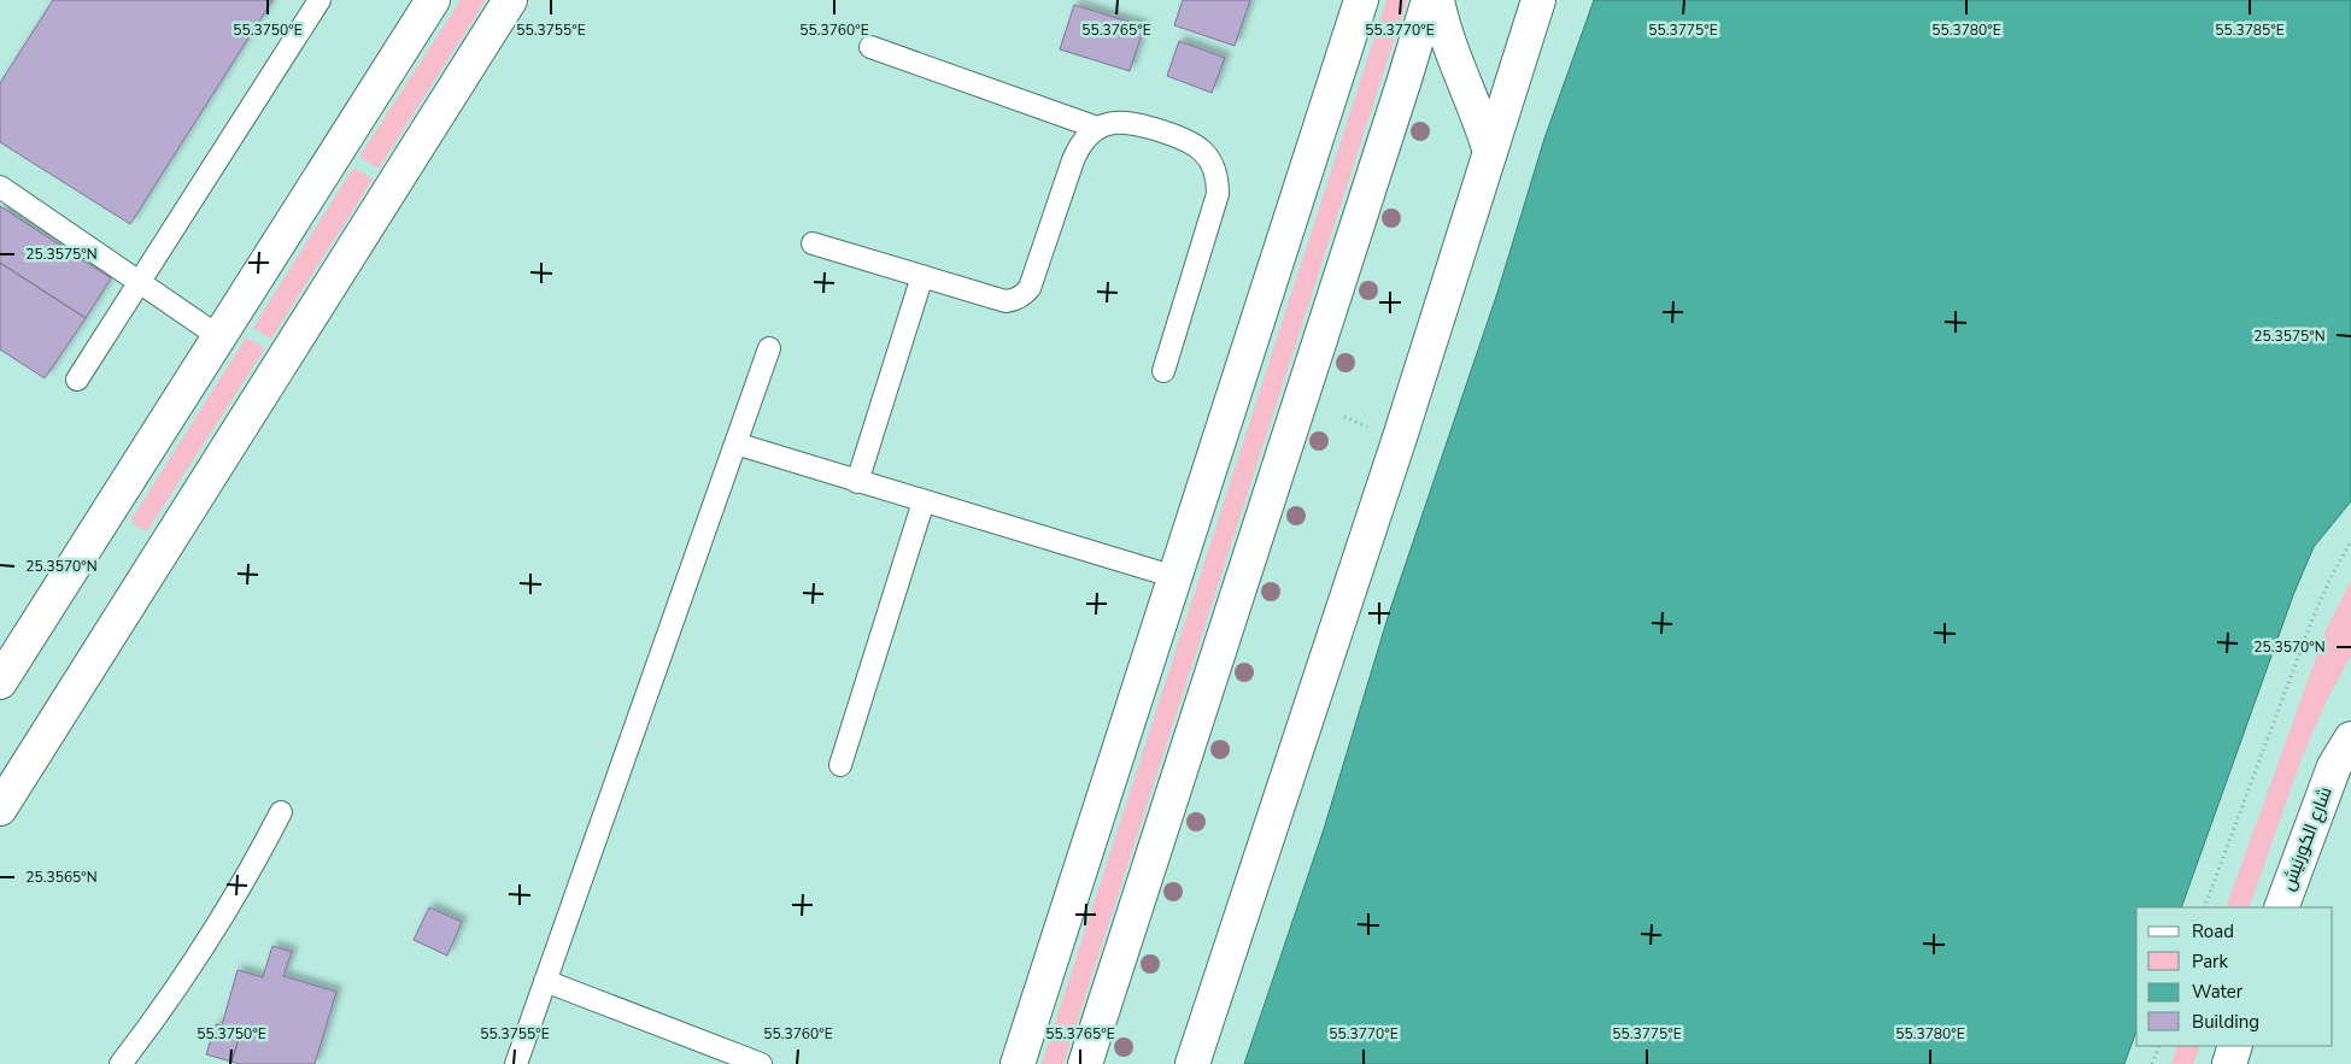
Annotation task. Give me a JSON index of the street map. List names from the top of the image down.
{
  "streets": {
    "main road": ["شارع الكورنيش"]
  },
  "legend": [
    "Road",
    "Park",
    "Water",
    "Building"
  ],
  "coordinates": [
    "55.3750°E",
    "55.3755°E",
    "55.3760°E",
    "55.3765°E",
    "55.3770°E",
    "55.3775°E",
    "55.3780°E",
    "55.3785°E",
    "25.3575°N",
    "25.3570°N",
    "25.3565°N"
  ]
}
